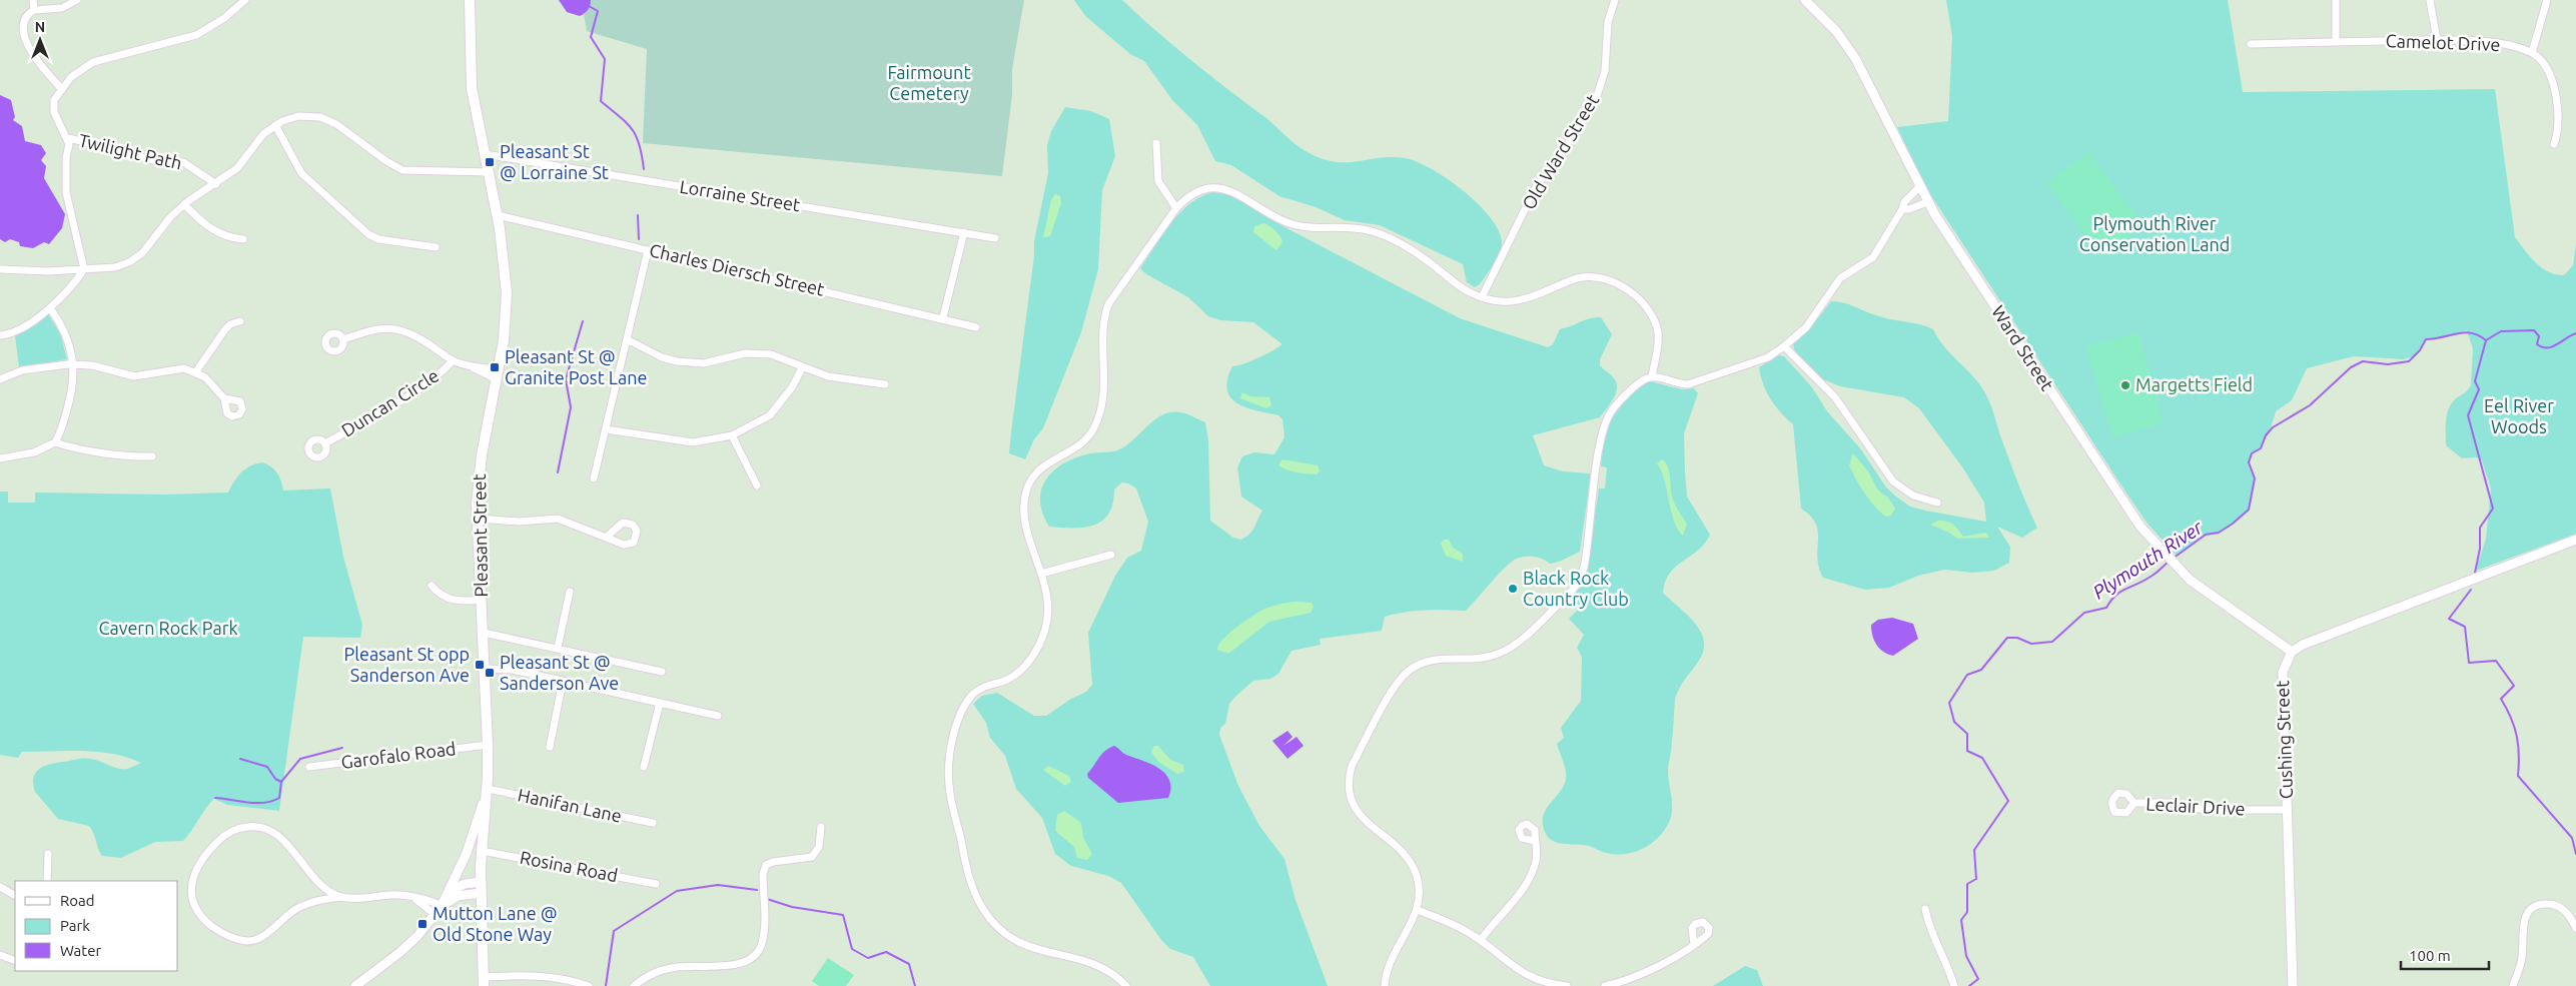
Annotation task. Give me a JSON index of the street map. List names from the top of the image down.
{
  "streets": {
    "main road": ["Pleasant Street"],
    "street": [
      "Camelot Drive",
      "Twilight Path",
      "Old Ward Street",
      "Lorraine Street",
      "Charles Diersch Street",
      "Ward Street",
      "Duncan Circle",
      "Cushing Street",
      "Garofalo Road",
      "Hanifan Lane",
      "Leclair Drive",
      "Rosina Road"
    ]
  },
  "crossings": [
    ["Lorraine Street", "Pleasant Street"],
    ["Charles Diersch Street", "Pleasant Street"],
    ["Ward Street", "Cushing Street"],
    ["Pleasant Street", "Garofalo Road"],
    ["Pleasant Street", "Hanifan Lane"],
    ["Pleasant Street", "Rosina Road"],
    ["Cushing Street", "Leclair Drive"]
  ],
  "water": ["Plymouth River"],
  "parks": [
    "Fairmount Cemetery",
    "Plymouth River Conservation Land",
    "Eel River Woods",
    "Cavern Rock Park"
  ],
  "places": {
    "transit": [
      "Pleasant St @ Lorraine St",
      "Pleasant St @ Granite Post Lane",
      "Pleasant St opp Sanderson Ave",
      "Pleasant St @ Sanderson Ave",
      "Mutton Lane @ Old Stone Way"
    ],
    "other": ["Margetts Field", "Black Rock Country Club"]
  },
  "legend": ["Road", "Park", "Water"],
  "scale_bar": "100 m",
  "north": "top"
}
